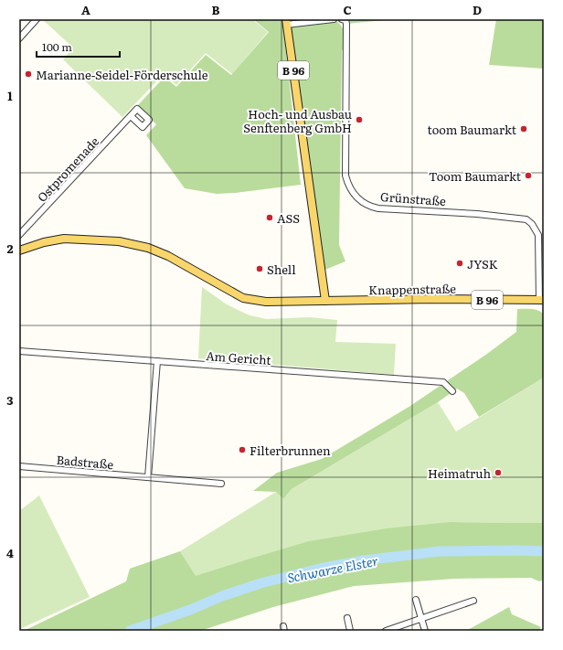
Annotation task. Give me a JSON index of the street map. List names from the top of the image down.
{
  "streets": {
    "main road": ["B 96", "Knappenstraße"],
    "street": [
      "Ostpromenade",
      "Grünstraße",
      "Am Gericht",
      "Badstraße"
    ]
  },
  "crossings": [
    ["B 96", "Knappenstraße"],
    ["Grünstraße", "Knappenstraße"]
  ],
  "water": ["Schwarze Elster"],
  "places": [
    "Marianne-Seidel-Förderschule",
    "Hoch- und Ausbau Senftenberg GmbH",
    "toom Baumarkt",
    "Toom Baumarkt",
    "ASS",
    "JYSK",
    "Shell",
    "Filterbrunnen",
    "Heimatruh"
  ],
  "scale_bar": "100 m",
  "grid": {
    "columns": [
      "A",
      "B",
      "C",
      "D"
    ],
    "rows": [
      "1",
      "2",
      "3",
      "4"
    ]
  }
}
